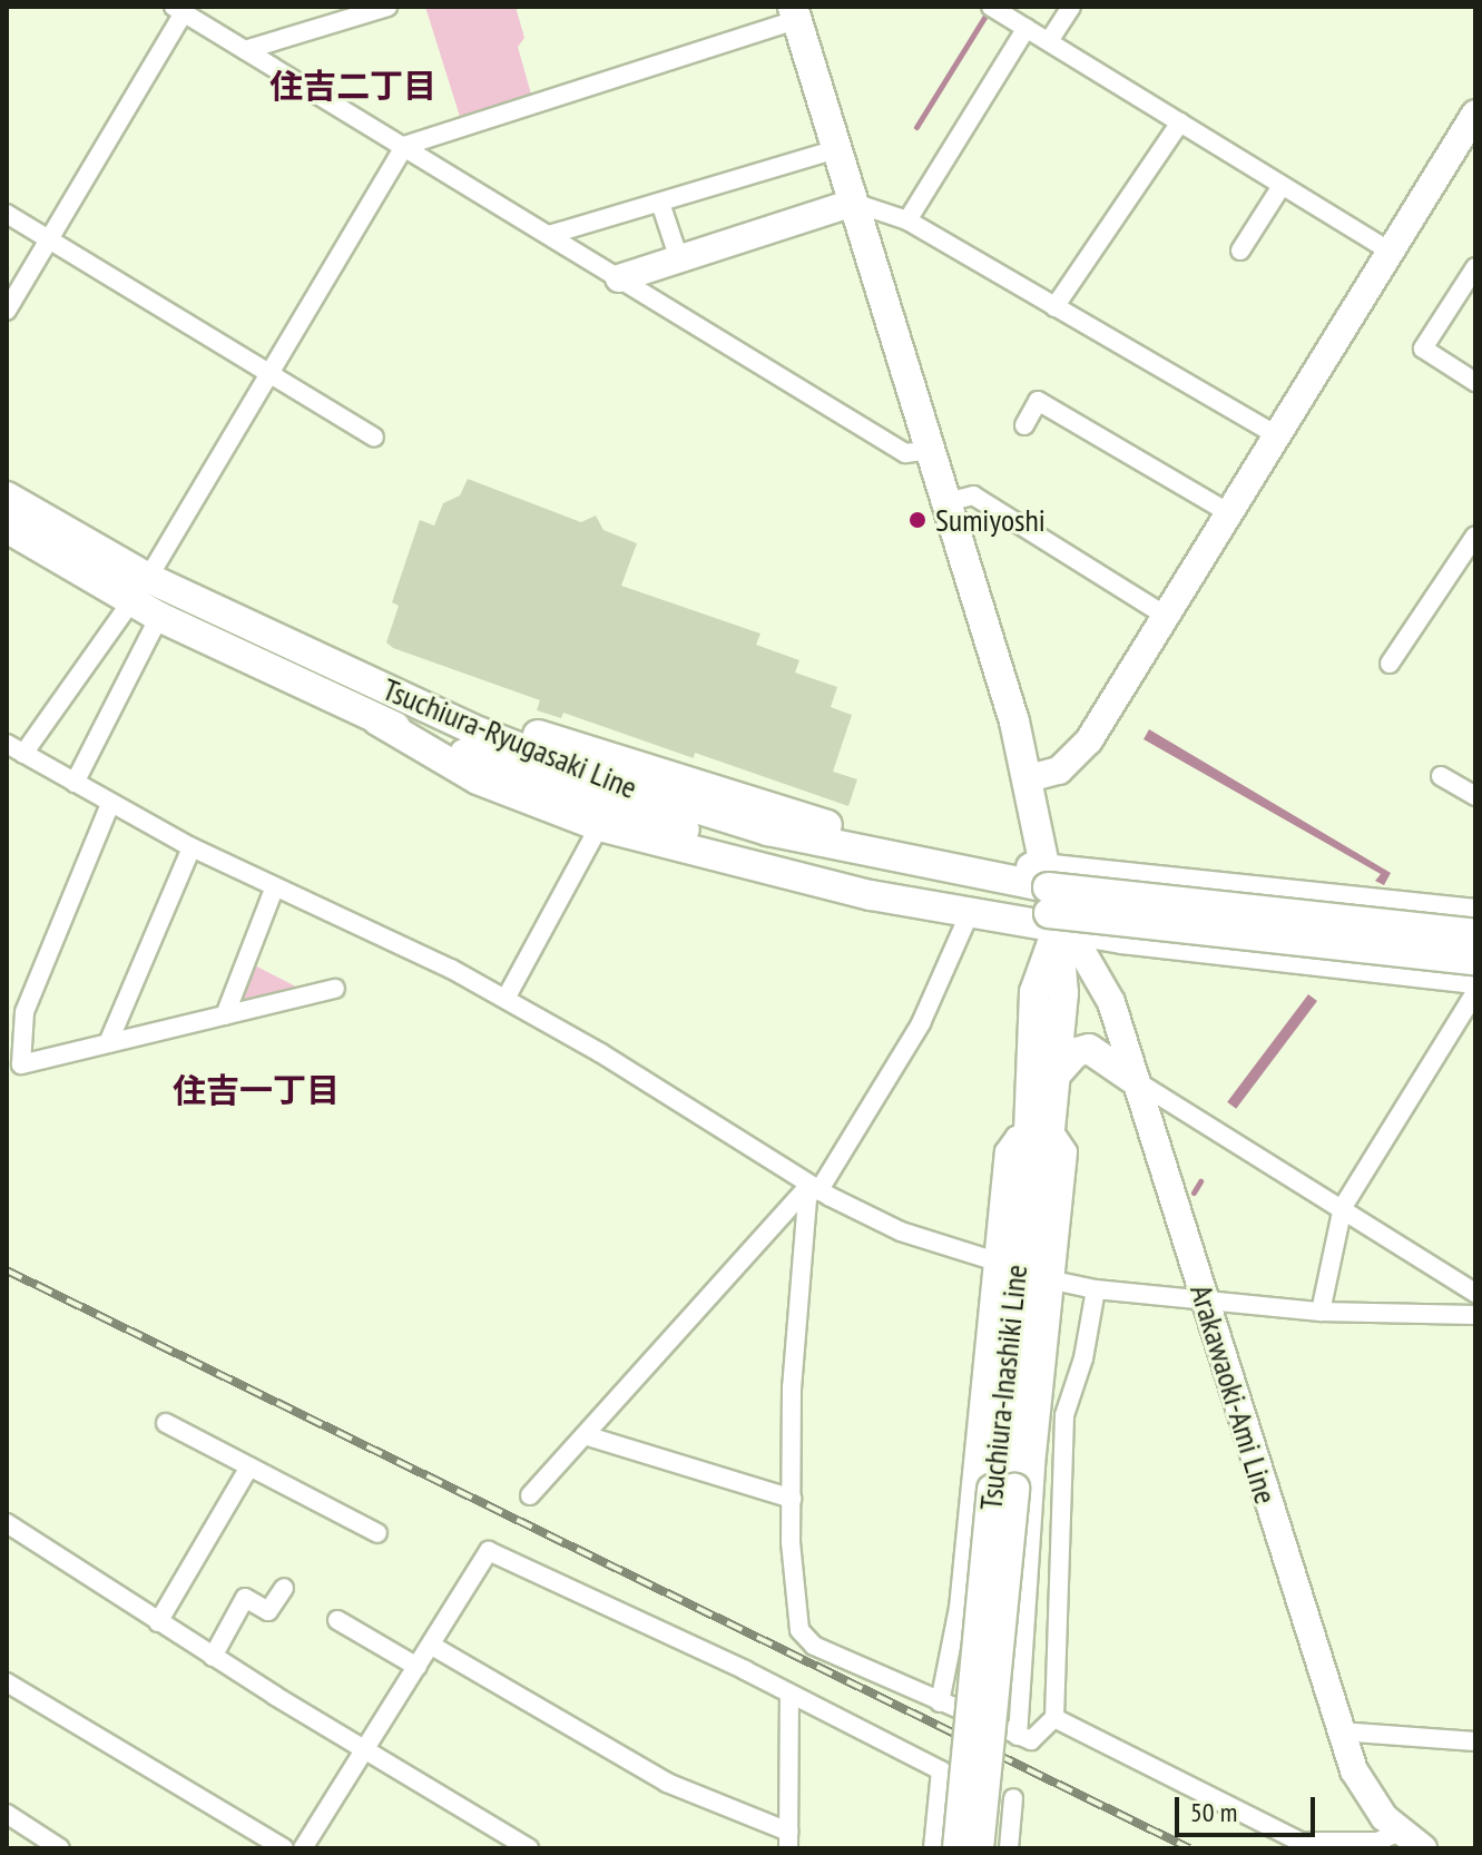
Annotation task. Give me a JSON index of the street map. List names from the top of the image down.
{
  "streets": {
    "main road": ["Tsuchiura-Ryugasaki Line", "Tsuchiura-Inashiki Line"],
    "street": ["Arakawaoki-Ami Line"]
  },
  "crossings": [
    ["Tsuchiura-Ryugasaki Line", "Tsuchiura-Inashiki Line"],
    ["Tsuchiura-Ryugasaki Line", "Arakawaoki-Ami Line"],
    ["Tsuchiura-Inashiki Line", "Arakawaoki-Ami Line"]
  ],
  "districts": ["住吉二丁目", "住吉一丁目"],
  "places": ["Sumiyoshi"],
  "scale_bar": "50 m"
}
